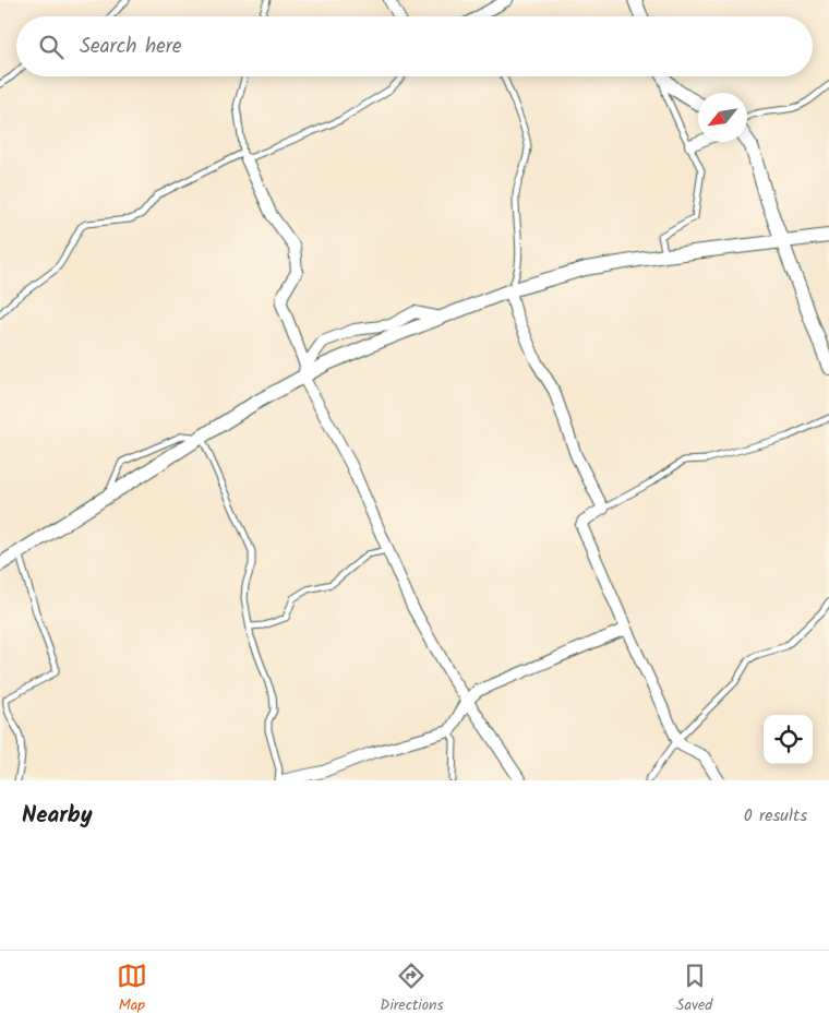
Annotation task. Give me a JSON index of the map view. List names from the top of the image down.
{
  "north": "bottom left",
  "page": {
    "search": "Search here",
    "heading": ["Nearby", "0 results"],
    "nav": ["Map", "Directions", "Saved"]
  }
}
